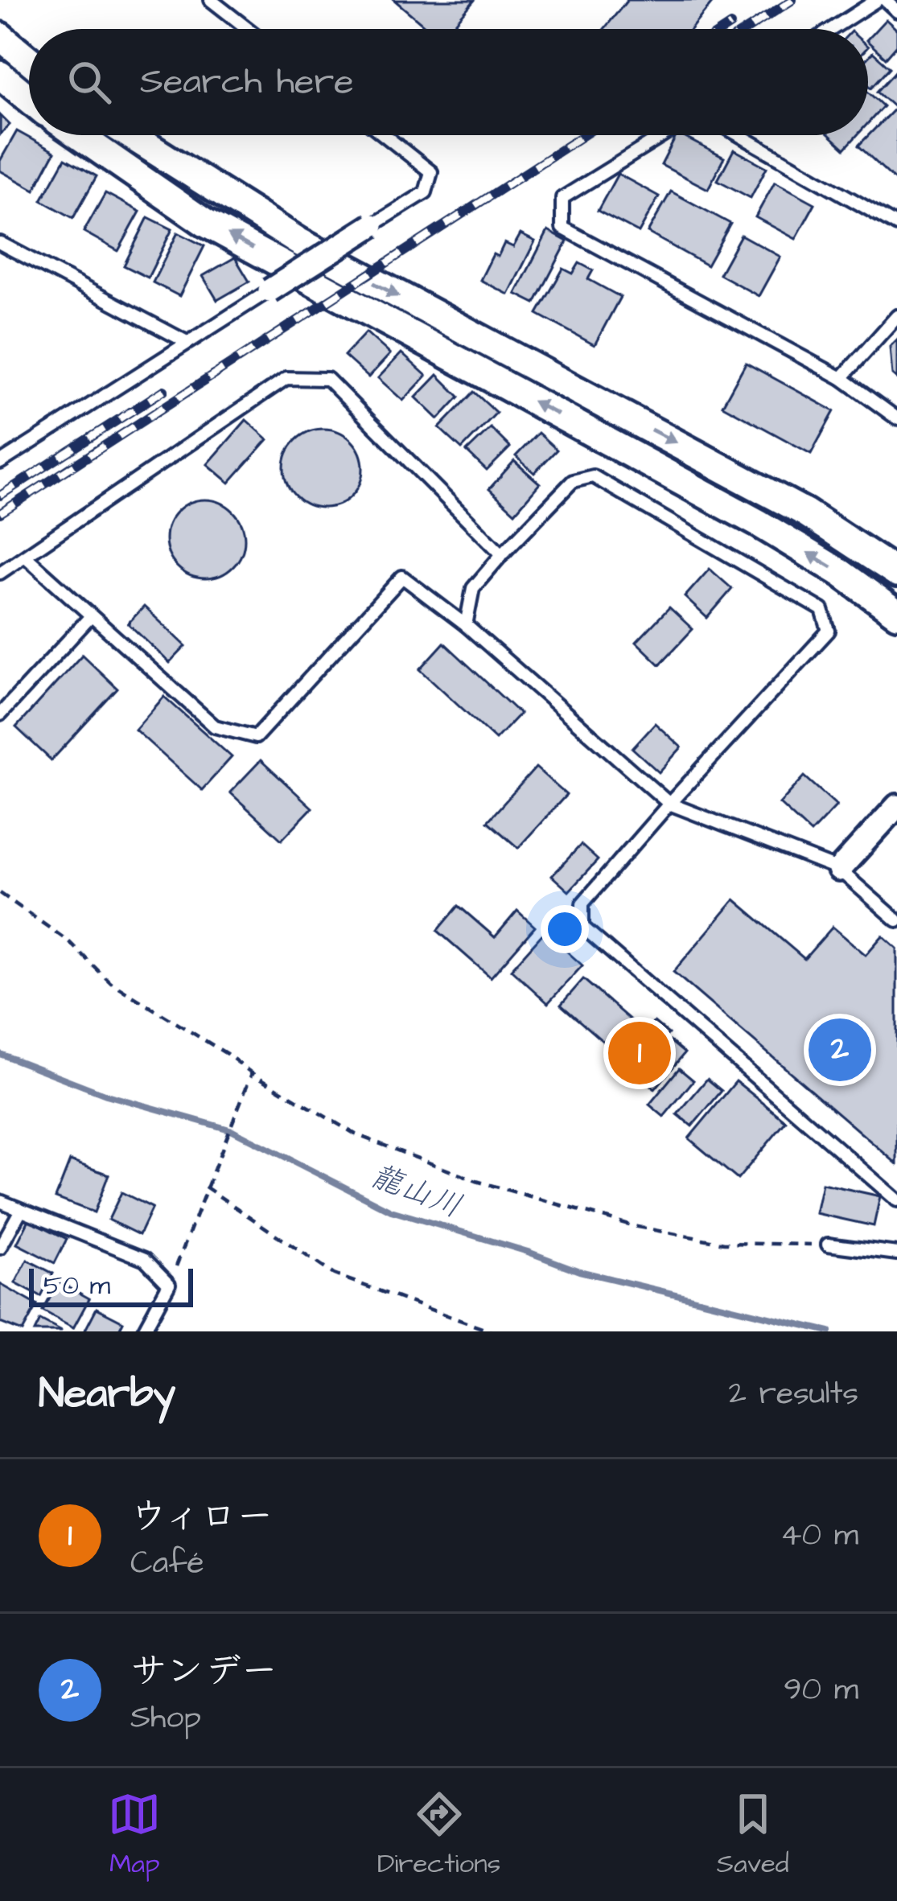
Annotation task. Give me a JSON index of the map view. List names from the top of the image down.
{
  "water": ["龍山川"],
  "scale_bar": "50 m",
  "page": {
    "search": "Search here",
    "pins": ["2", "1"],
    "scale": "50 m",
    "heading": ["Nearby", "2 results"],
    "list": [
      {
        "mark": "1",
        "name": "ウィロー",
        "note": "Café",
        "value": "40 m"
      },
      {
        "mark": "2",
        "name": "サンデー",
        "note": "Shop",
        "value": "90 m"
      }
    ],
    "nav": ["Map", "Directions", "Saved"]
  }
}
